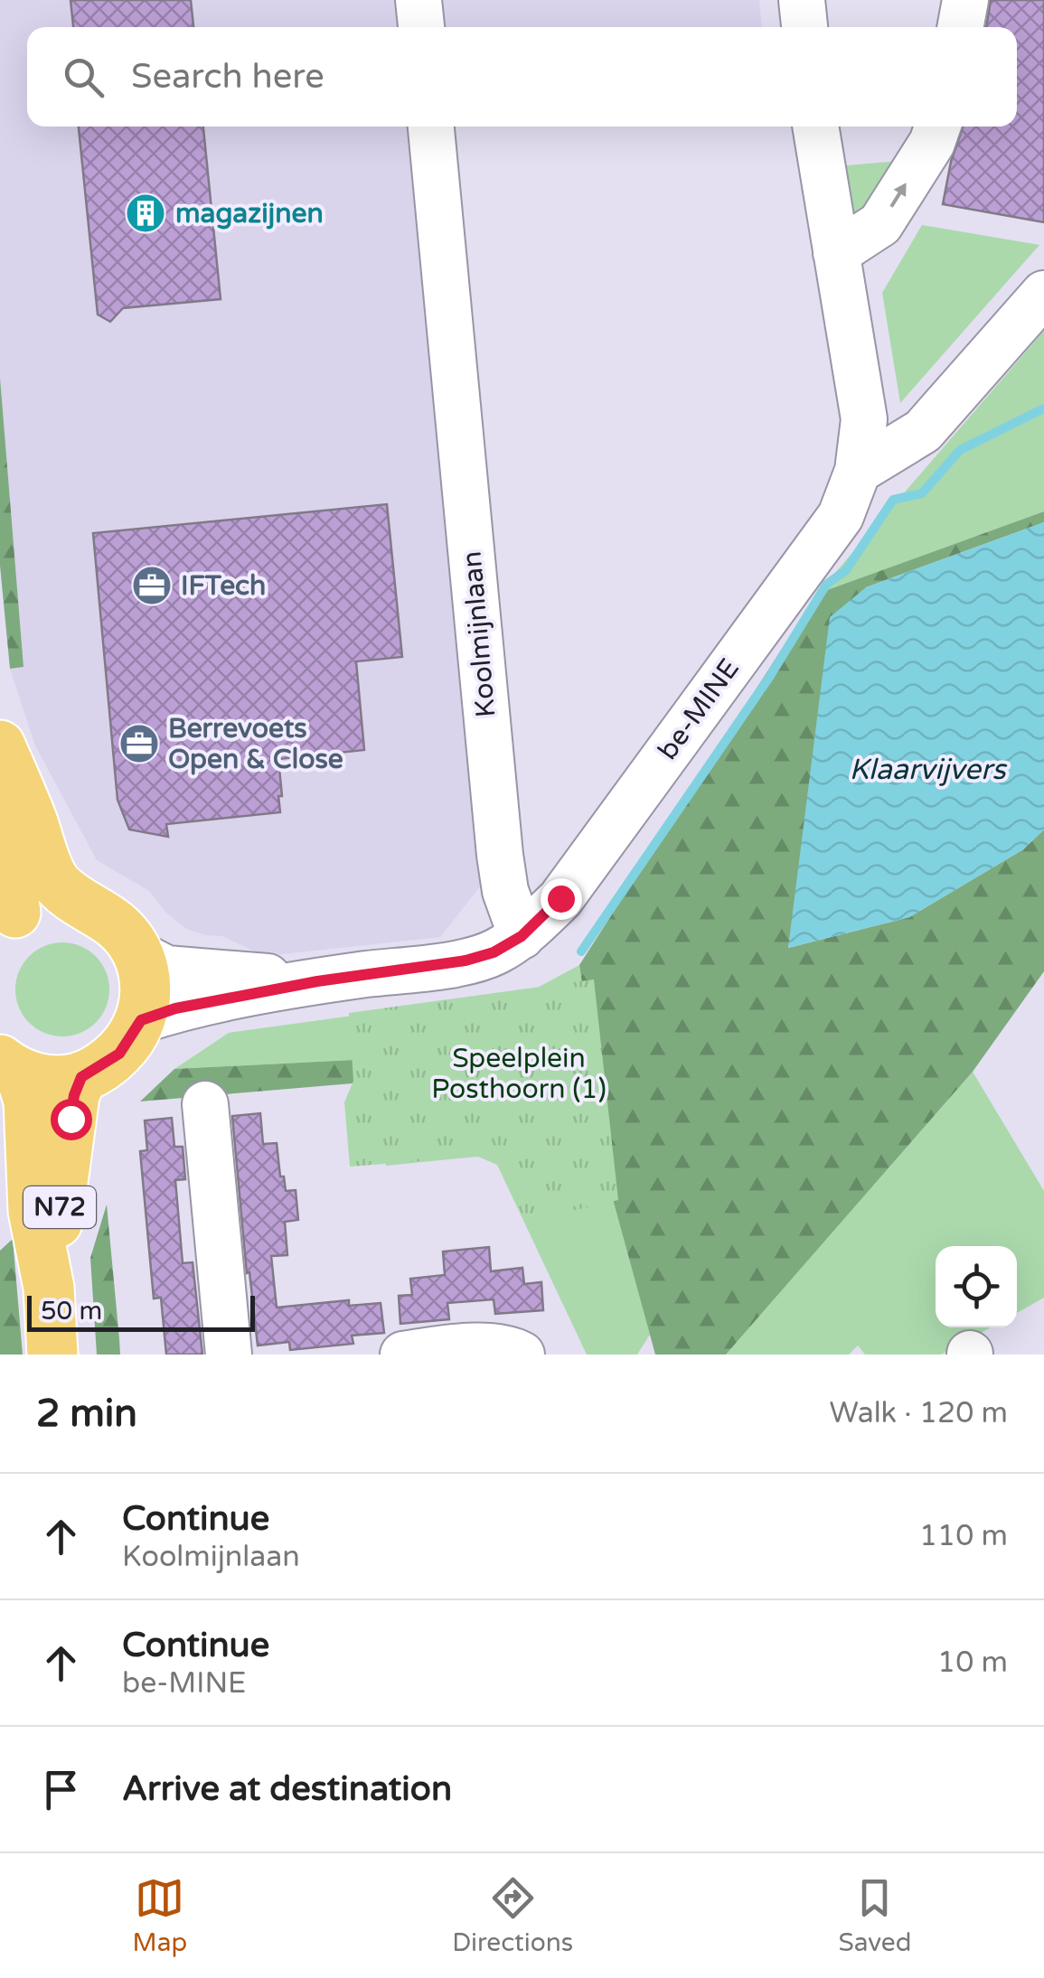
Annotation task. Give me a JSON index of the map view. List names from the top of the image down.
{
  "streets": {
    "main road": ["N72"],
    "street": ["Koolmijnlaan", "be-MINE"]
  },
  "crossings": [
    ["Koolmijnlaan", "be-MINE"]
  ],
  "water": ["Klaarvijvers"],
  "parks": ["Speelplein Posthoorn (1)"],
  "places": {
    "building": ["magazijnen"],
    "office": ["IFTech", "Berrevoets Open & Close"]
  },
  "scale_bar": "50 m",
  "page": {
    "search": "Search here",
    "scale": "50 m",
    "heading": ["2 min", "Walk · 120 m"],
    "list": [
      ["Continue", "Koolmijnlaan", "110 m"],
      ["Continue", "be-MINE", "10 m"],
      "Arrive at destination"
    ],
    "nav": ["Map", "Directions", "Saved"]
  }
}
